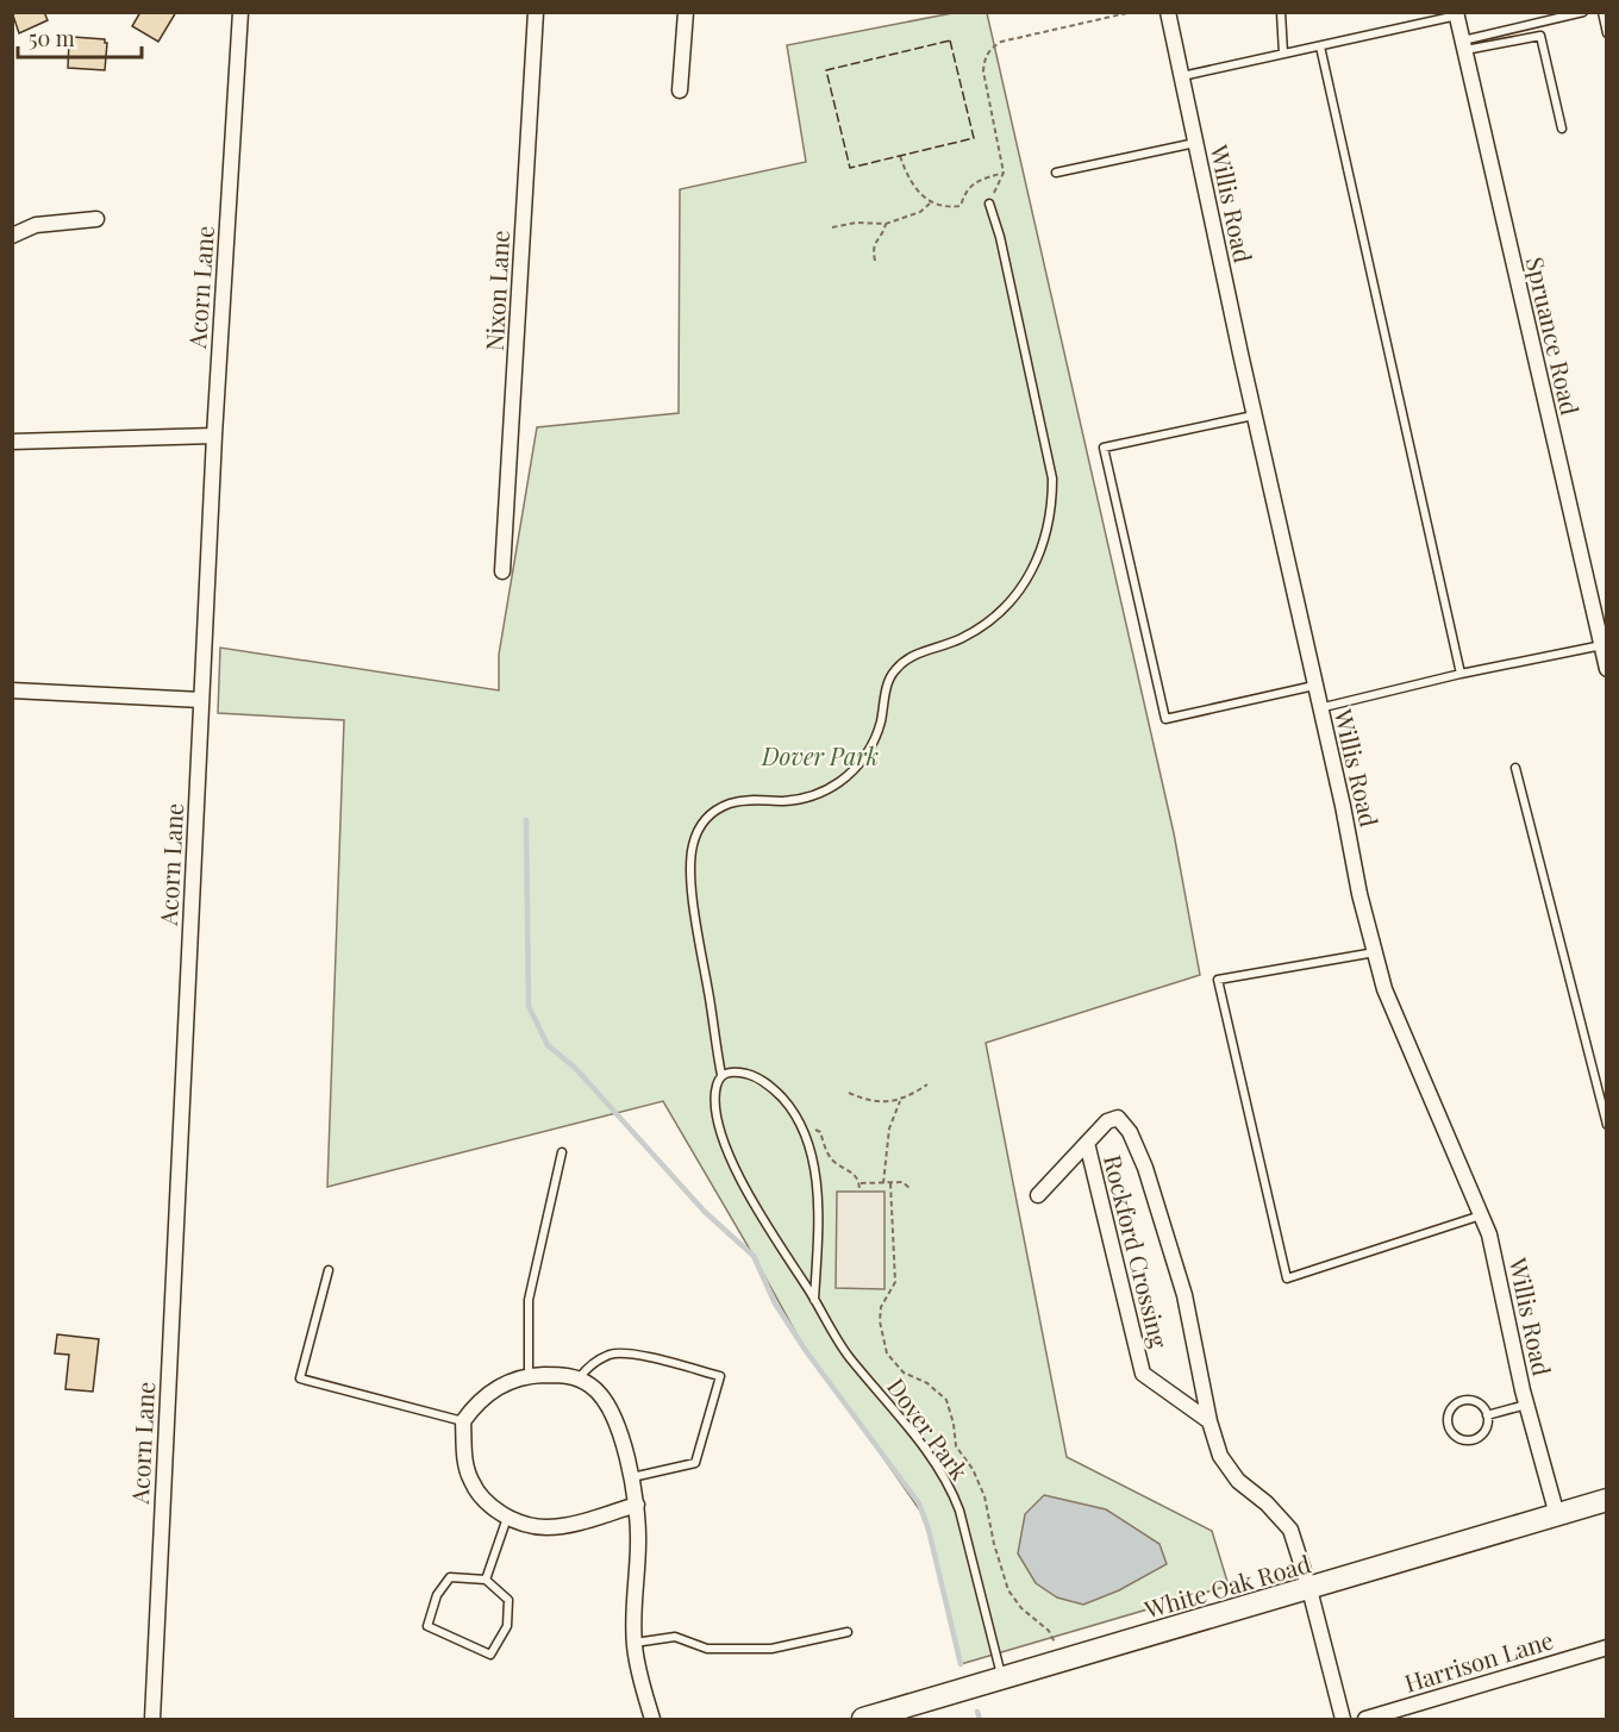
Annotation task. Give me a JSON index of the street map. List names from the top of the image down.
{
  "streets": {
    "street": [
      "Willis Road",
      "Acorn Lane",
      "Nixon Lane",
      "Spruance Road",
      "Rockford Crossing",
      "White Oak Road",
      "Harrison Lane"
    ],
    "lane": ["Dover Park"]
  },
  "crossings": [
    ["Willis Road", "White Oak Road"],
    ["Rockford Crossing", "White Oak Road"],
    ["Dover Park", "White Oak Road"]
  ],
  "parks": ["Dover Park"],
  "scale_bar": "50 m"
}
